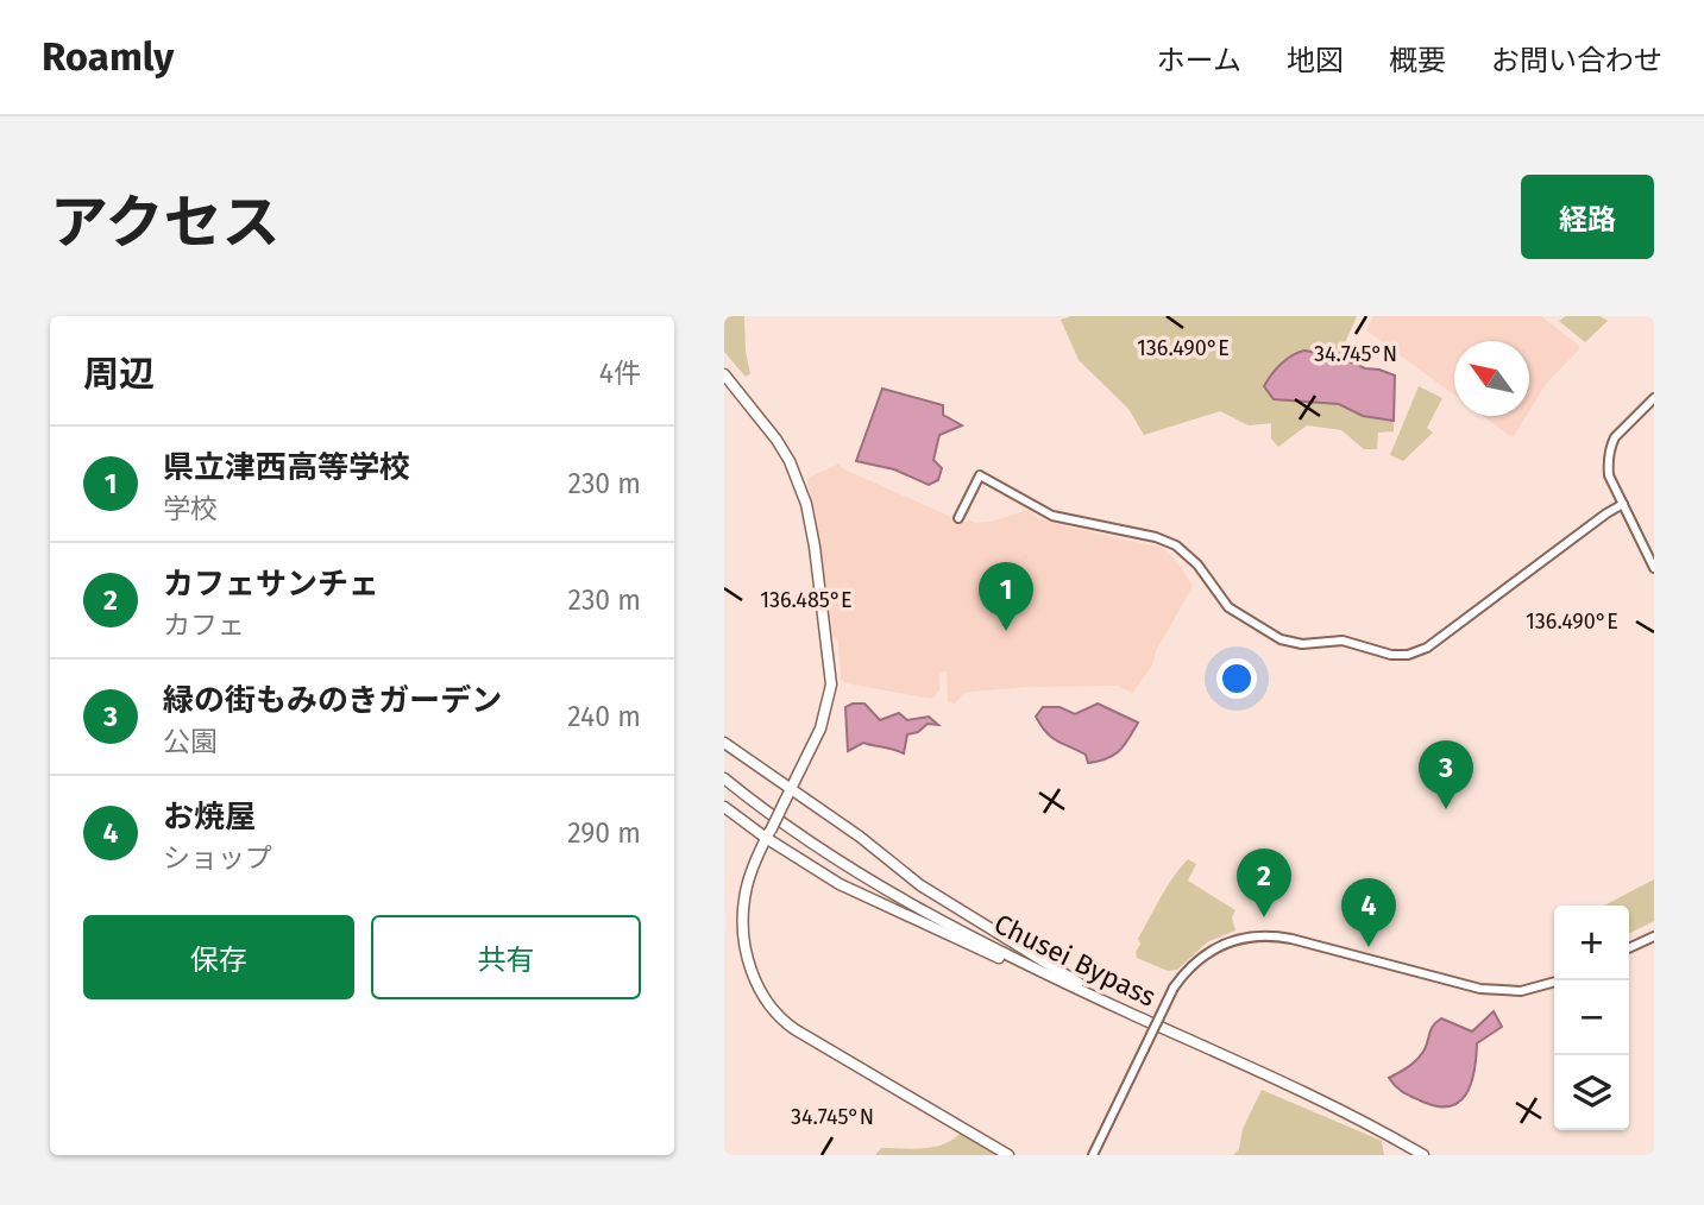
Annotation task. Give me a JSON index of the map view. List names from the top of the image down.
{
  "streets": {
    "main road": ["Chusei Bypass"]
  },
  "north": "top left",
  "page": {
    "header": "Roamly",
    "nav": [
      "ホーム",
      "地図",
      "概要",
      "お問い合わせ"
    ],
    "title": "アクセス",
    "buttons": [
      "経路",
      ["保存", "共有"]
    ],
    "heading": ["周辺", "4件"],
    "list": [
      {
        "mark": "1",
        "name": "県立津西高等学校",
        "note": "学校",
        "value": "230 m"
      },
      {
        "mark": "2",
        "name": "カフェサンチェ",
        "note": "カフェ",
        "value": "230 m"
      },
      {
        "mark": "3",
        "name": "緑の街もみのきガーデン",
        "note": "公園",
        "value": "240 m"
      },
      {
        "mark": "4",
        "name": "お焼屋",
        "note": "ショップ",
        "value": "290 m"
      }
    ],
    "pins": [
      "1",
      "3",
      "2",
      "4"
    ],
    "map_buttons": ["+", "−"]
  },
  "coordinates": ["136.490°E", "34.745°N", "136.485°E"]
}
